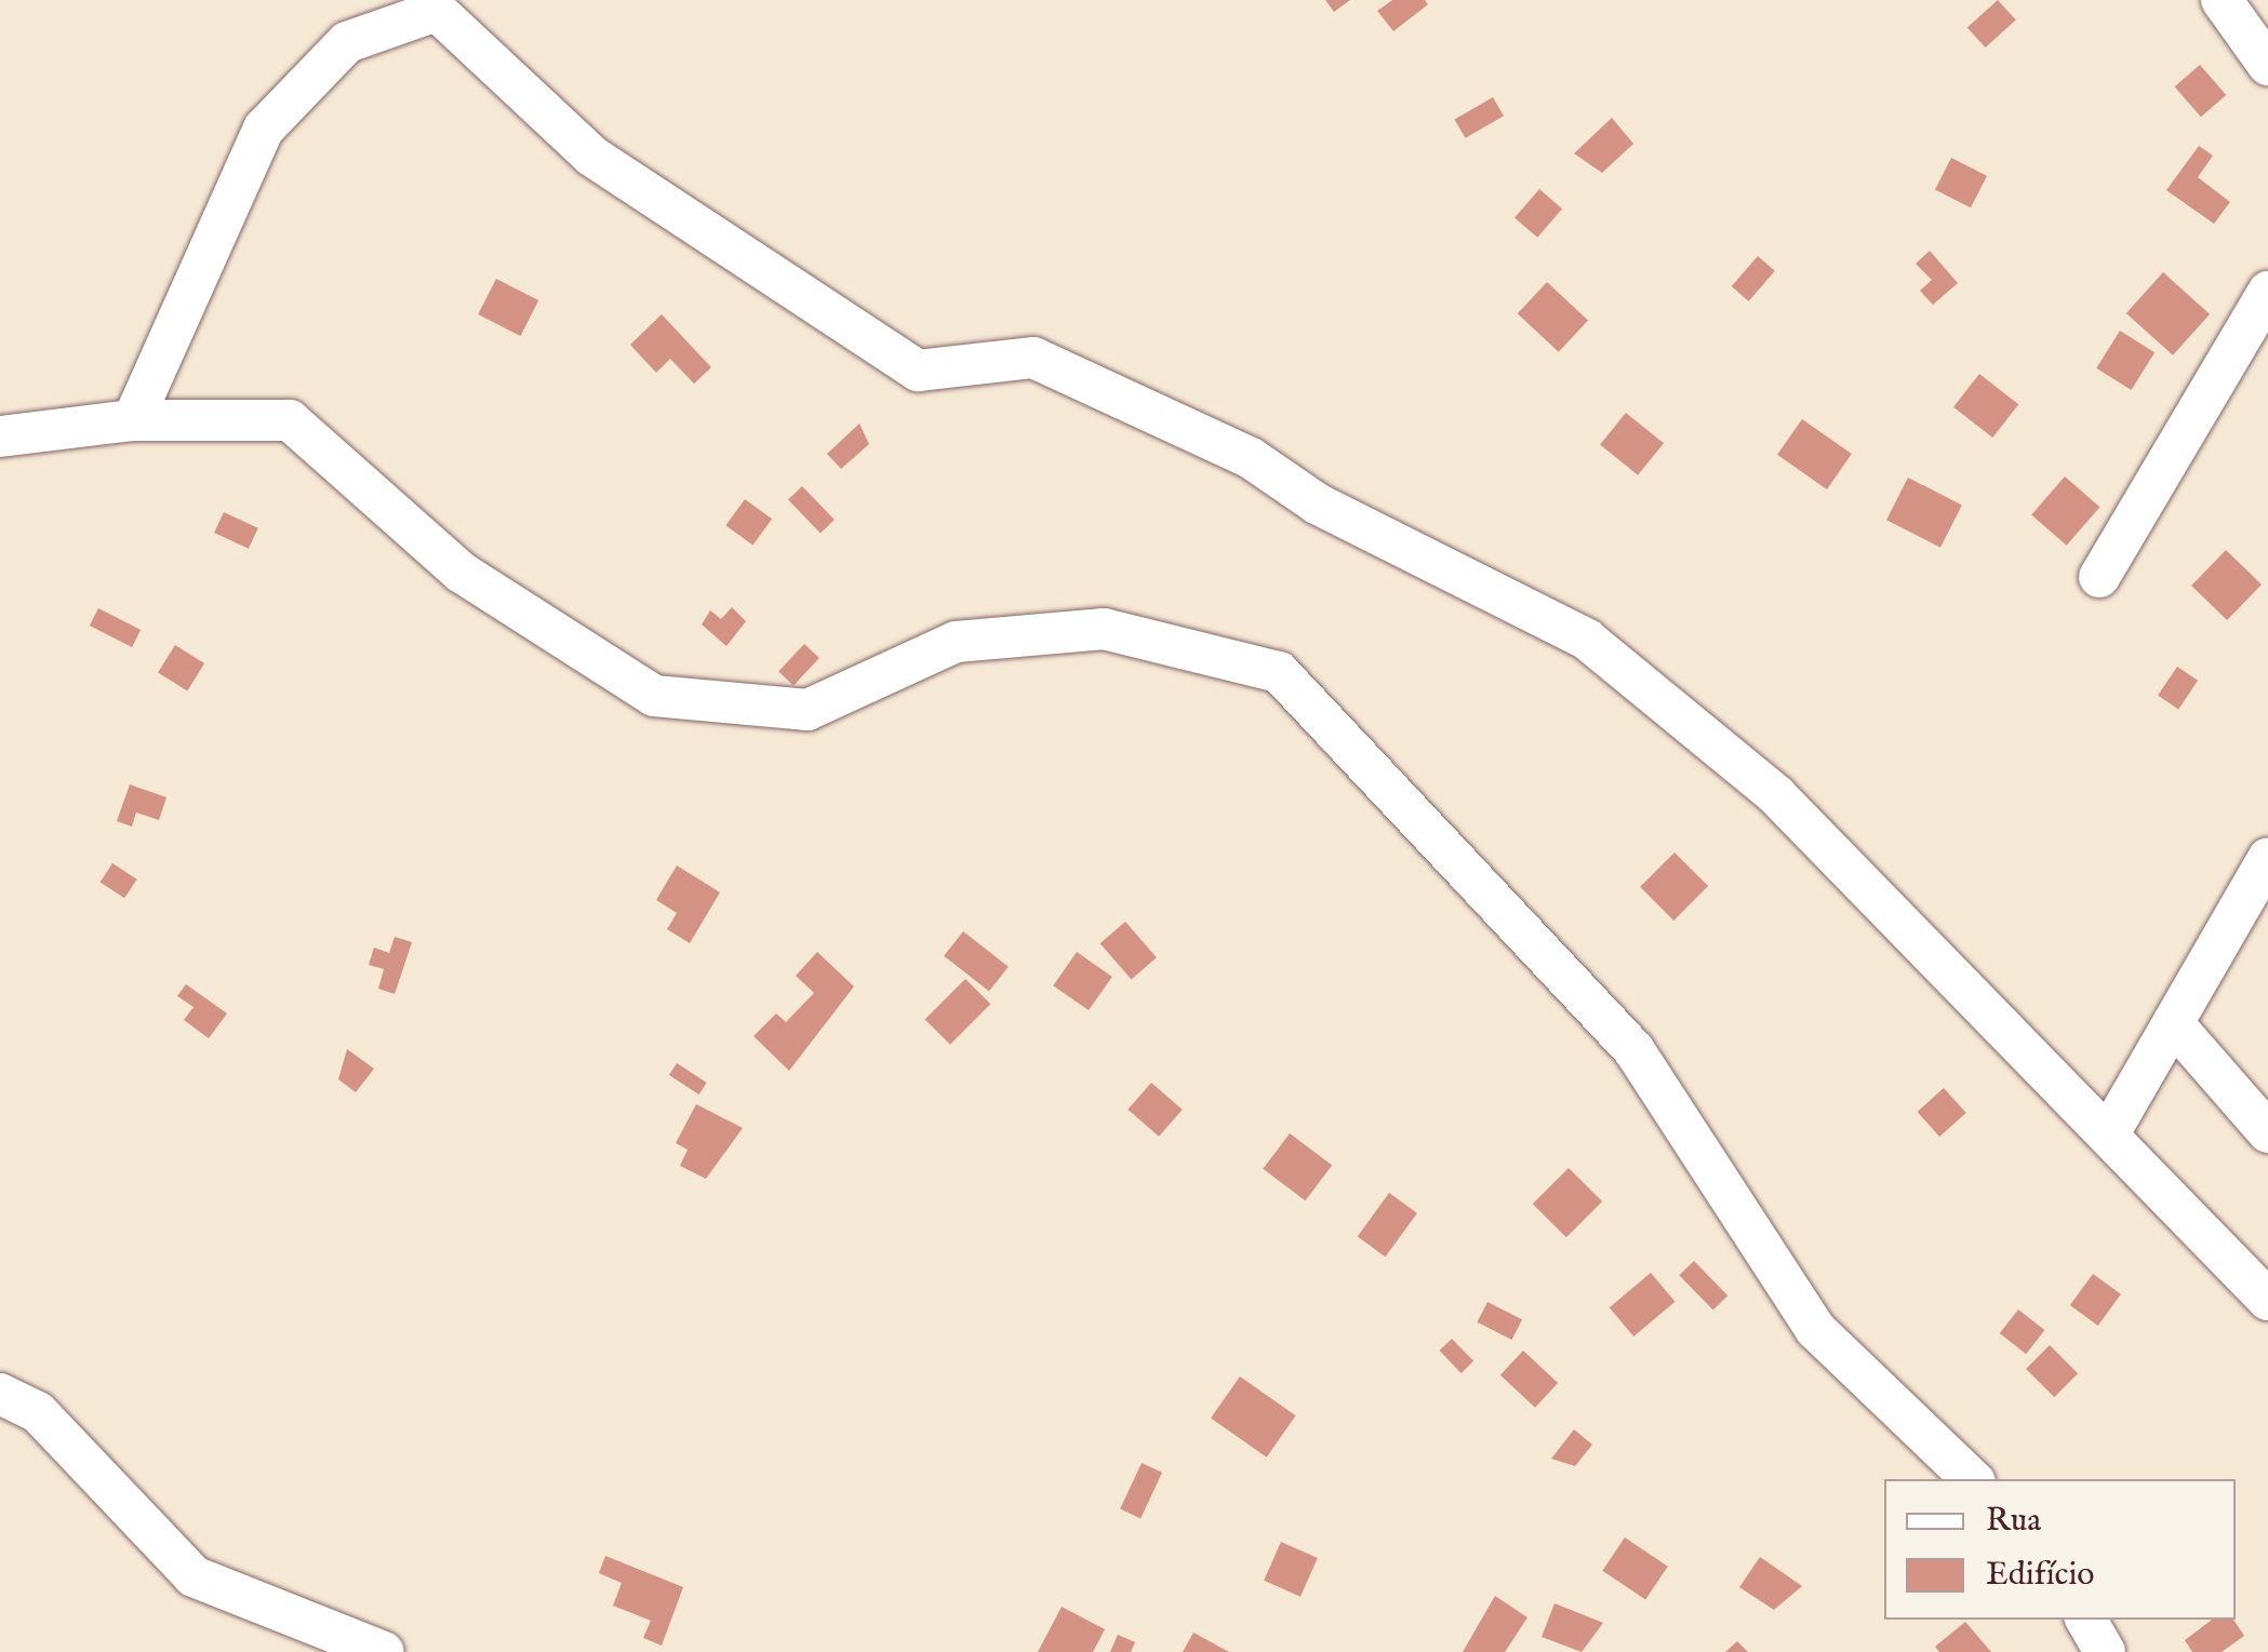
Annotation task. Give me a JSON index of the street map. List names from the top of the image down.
{
  "legend": ["Rua", "Edifício"]
}
